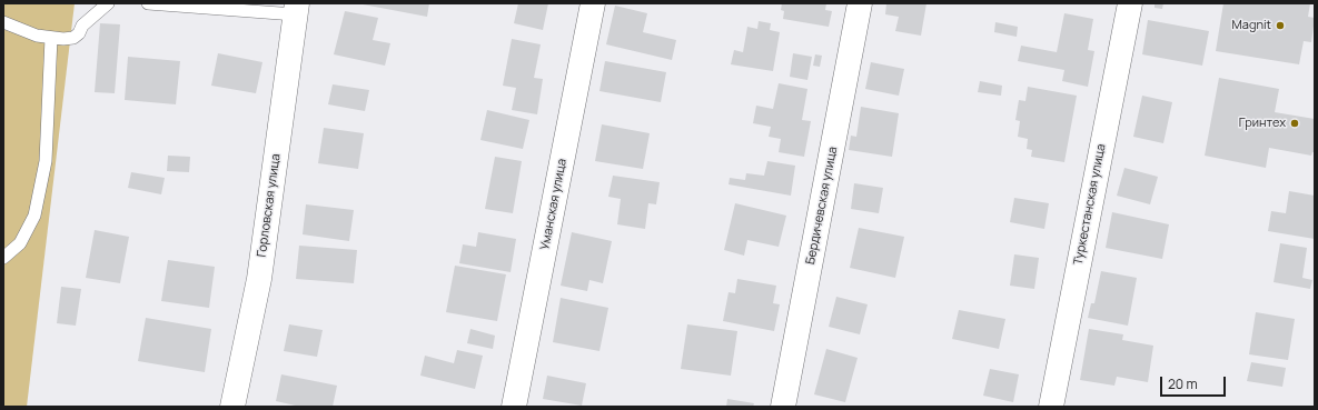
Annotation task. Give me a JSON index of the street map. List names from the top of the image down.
{
  "streets": {
    "street": [
      "Уманская улица",
      "Туркестанская улица",
      "Горловская улица",
      "Бердичевская улица"
    ]
  },
  "places": ["Magnit", "Гринтех"],
  "scale_bar": "20 m"
}
